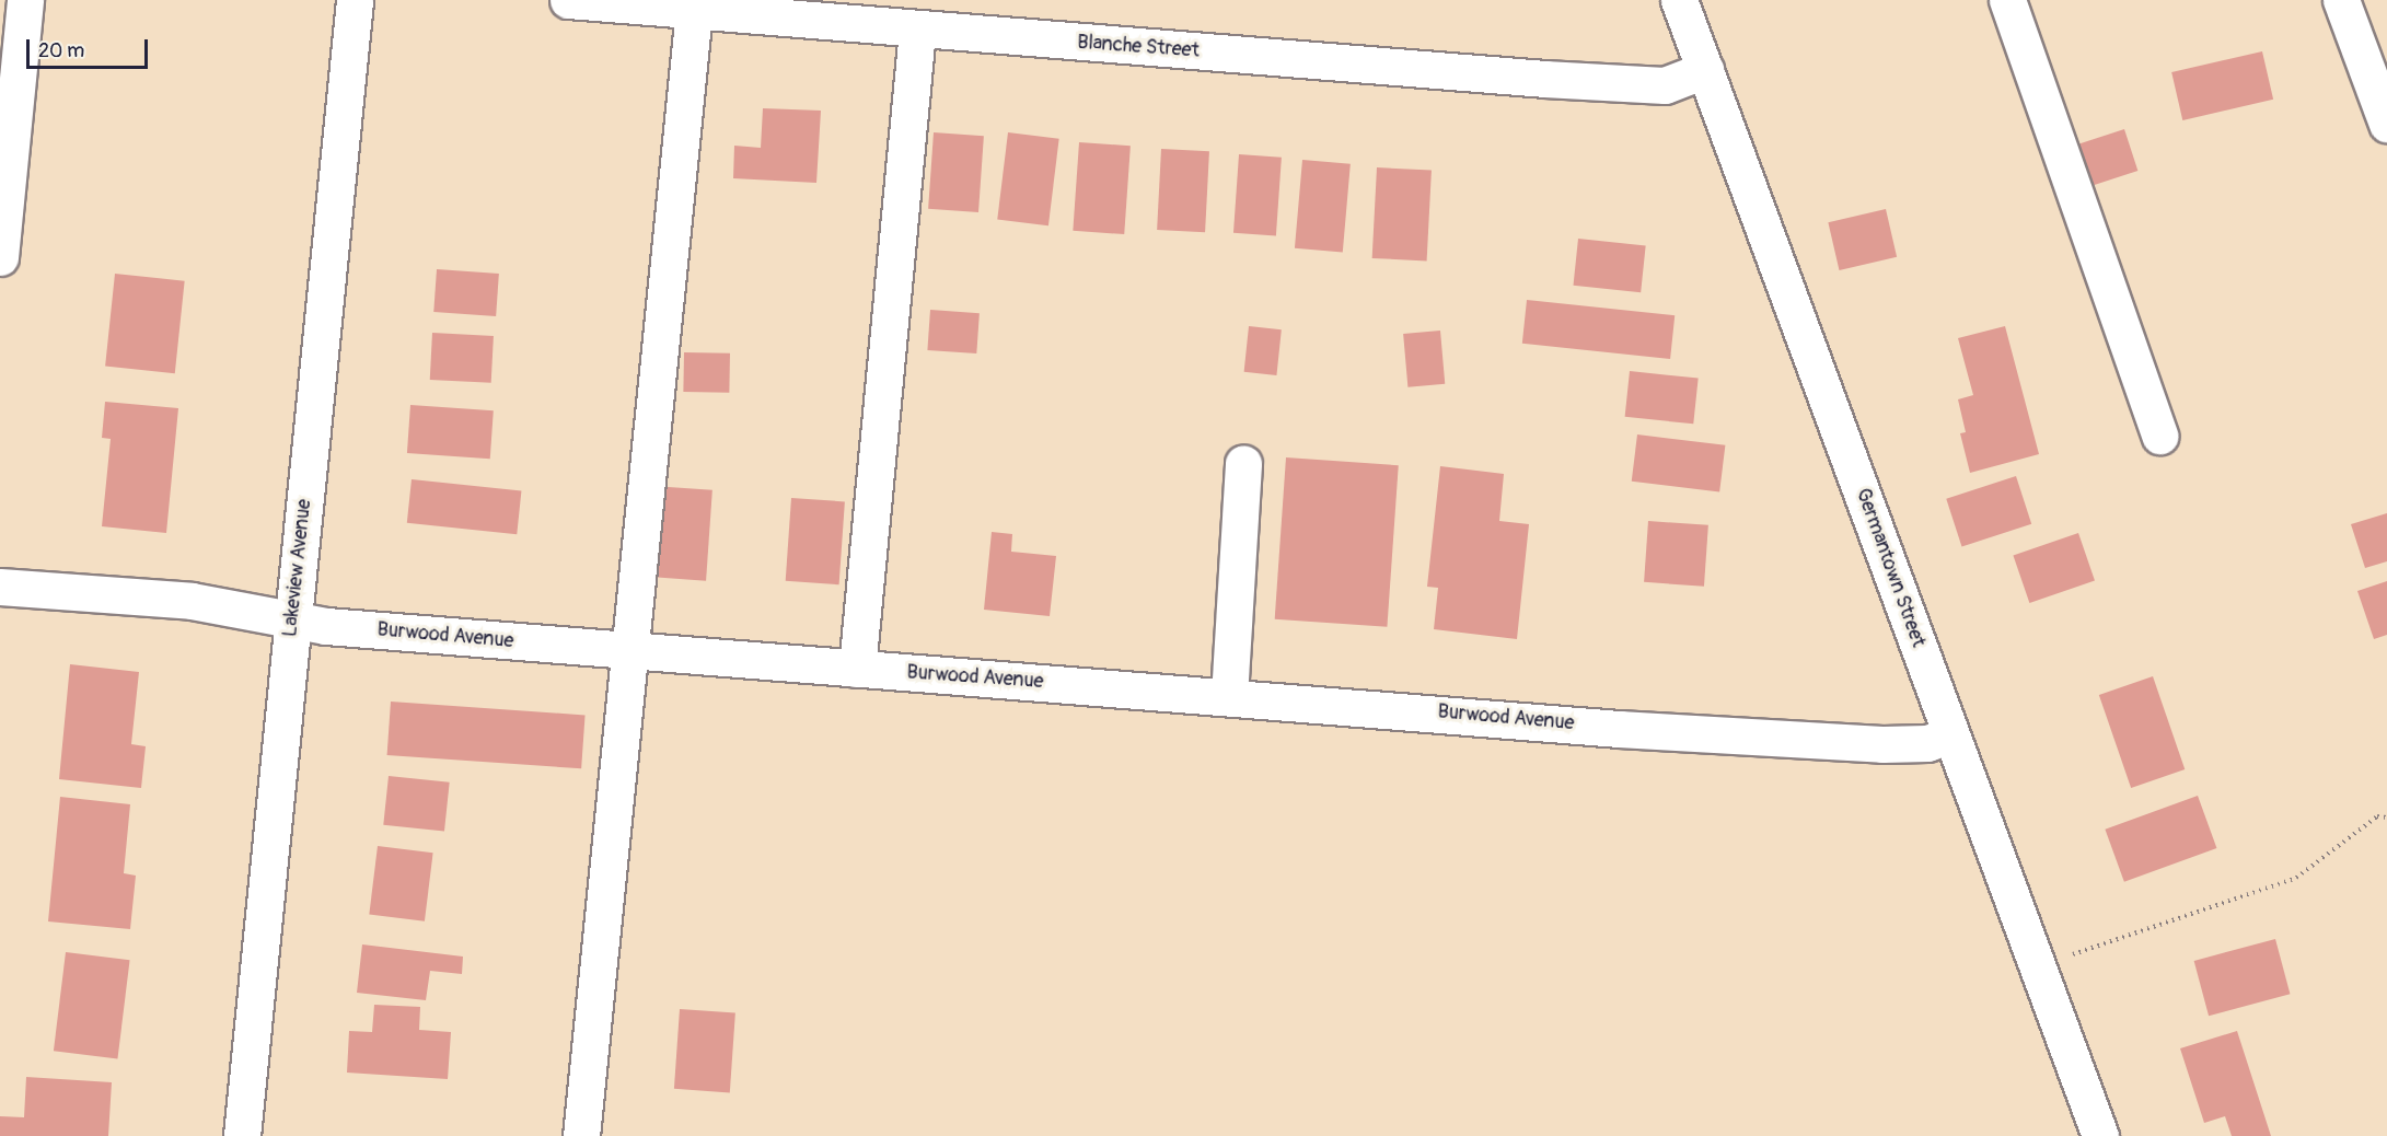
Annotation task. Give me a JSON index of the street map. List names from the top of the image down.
{
  "streets": {
    "street": [
      "Blanche Street",
      "Lakeview Avenue",
      "Germantown Street",
      "Burwood Avenue"
    ]
  },
  "crossings": [
    ["Blanche Street", "Germantown Street"],
    ["Lakeview Avenue", "Burwood Avenue"],
    ["Germantown Street", "Burwood Avenue"]
  ],
  "scale_bar": "20 m"
}
